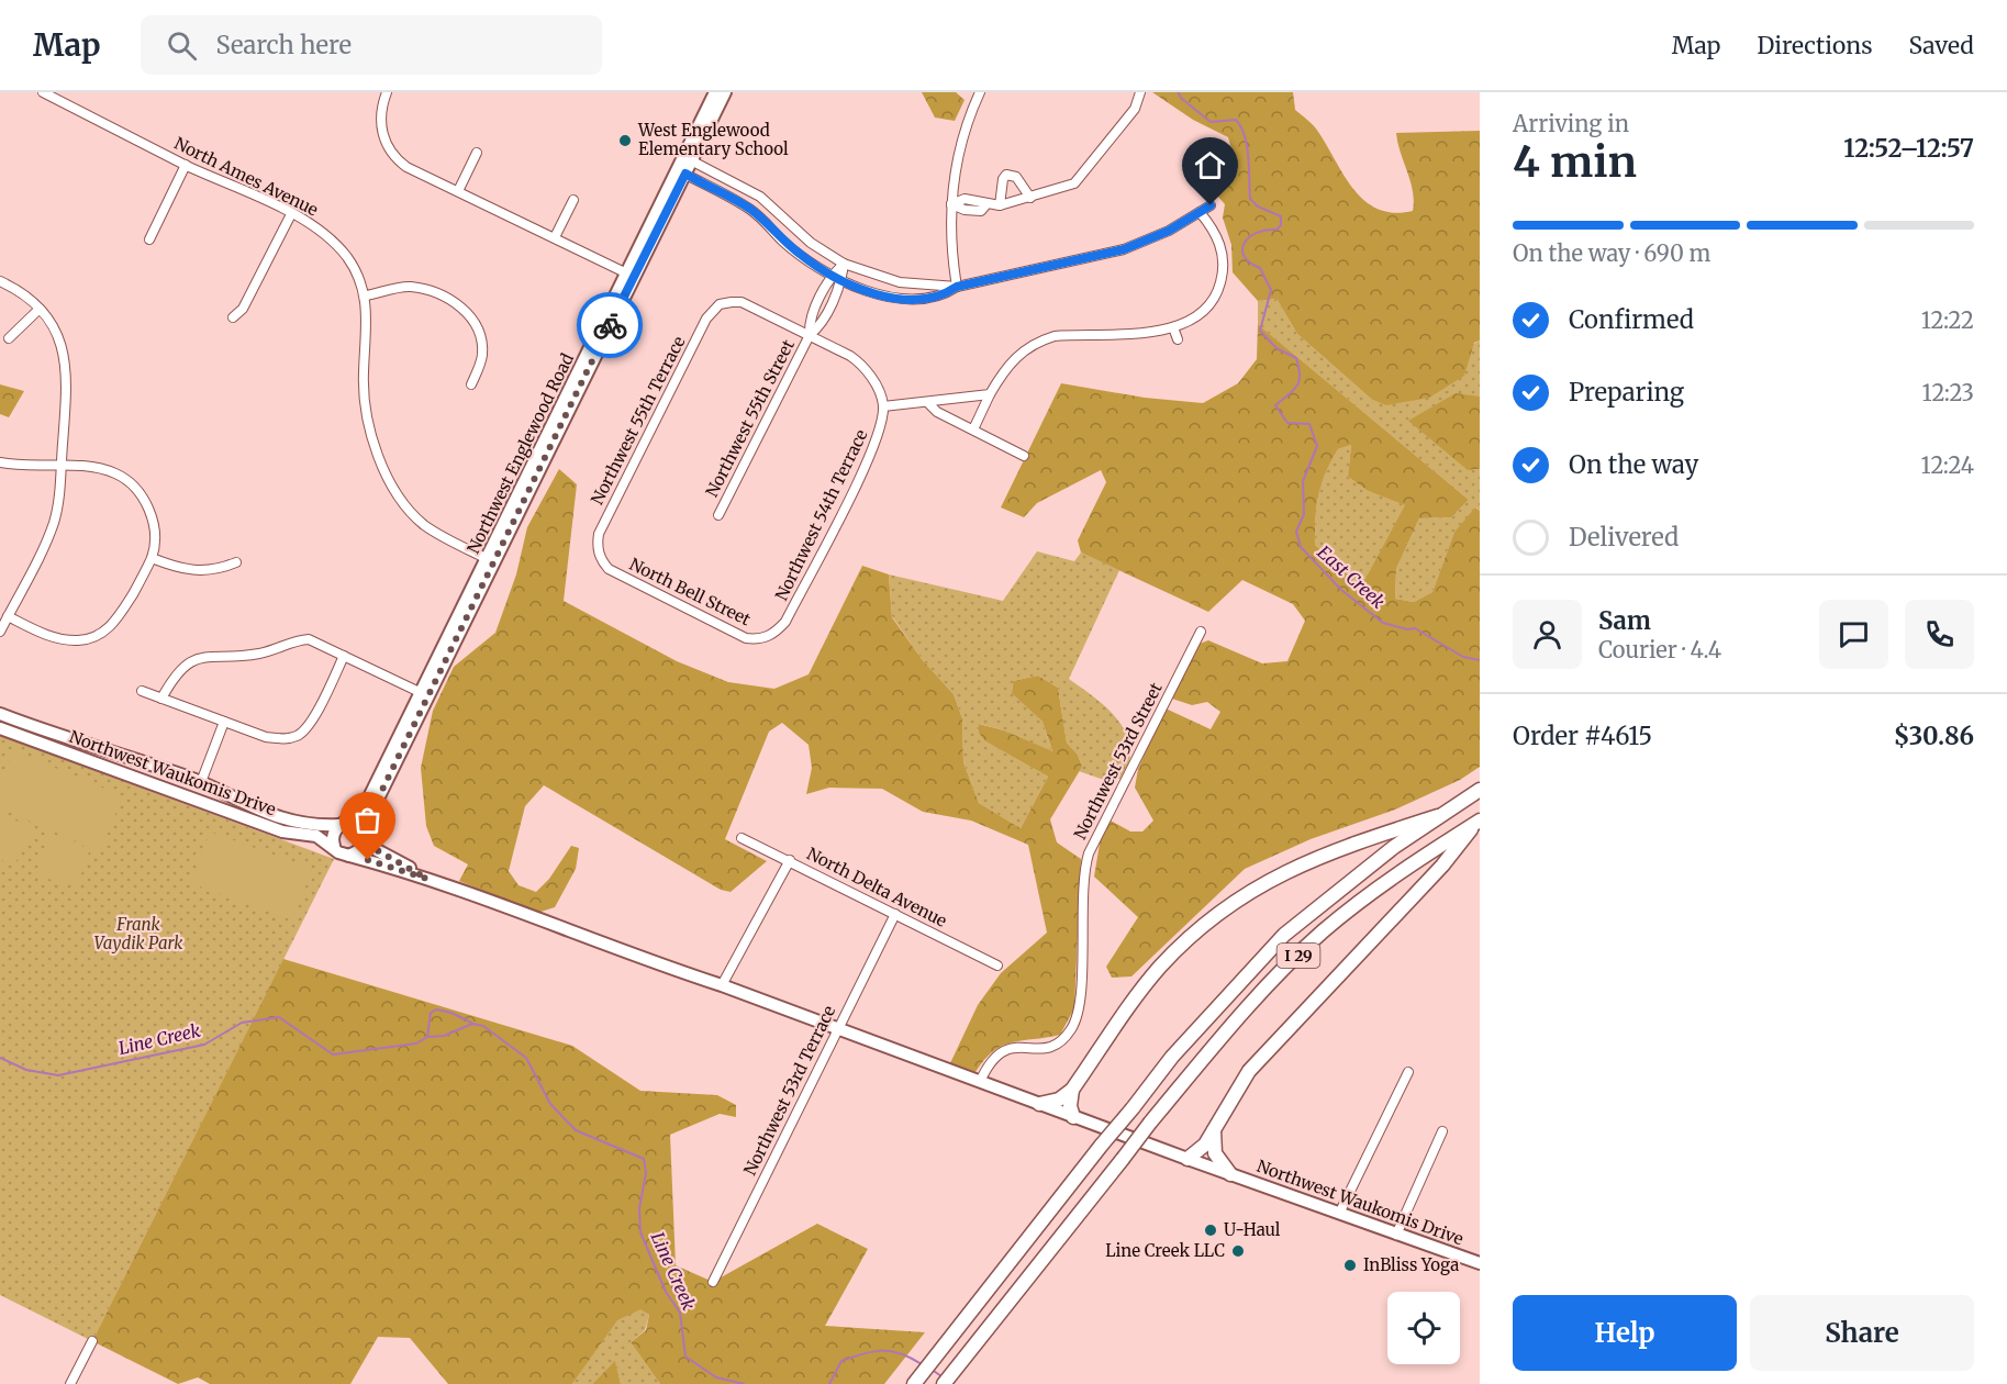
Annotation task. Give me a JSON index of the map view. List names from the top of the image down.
{
  "streets": {
    "highway": ["I 29"],
    "main road": ["Northwest Englewood Road", "Northwest Waukomis Drive"],
    "street": [
      "North Ames Avenue",
      "Northwest 55th Street",
      "Northwest 55th Terrace",
      "Northwest 54th Terrace",
      "North Bell Street",
      "Northwest 53rd Street",
      "North Delta Avenue",
      "Northwest 53rd Terrace"
    ]
  },
  "crossings": [
    ["North Ames Avenue", "Northwest Englewood Road"],
    ["Northwest 55th Street", "Northwest 55th Terrace"],
    ["Northwest 55th Terrace", "North Bell Street"],
    ["Northwest Englewood Road", "Northwest Waukomis Drive"],
    ["Northwest 54th Terrace", "North Bell Street"],
    ["Northwest 53rd Street", "Northwest Waukomis Drive"],
    ["Northwest Waukomis Drive", "Northwest 53rd Terrace"],
    ["North Delta Avenue", "Northwest 53rd Terrace"]
  ],
  "water": ["East Creek", "Line Creek"],
  "parks": ["Frank Vaydik Park"],
  "places": [
    "West Englewood Elementary School",
    "U-Haul",
    "Line Creek LLC",
    "InBliss Yoga"
  ],
  "page": {
    "header": "Map",
    "search": "Search here",
    "nav": ["Map", "Directions", "Saved"],
    "heading": ["4 min", "Arriving in", "12:52–12:57"],
    "panel": [
      "Sam",
      "Courier · 4.4",
      "Order #4615",
      "$30.86"
    ],
    "bar": "On the way · 690 m",
    "list": [
      ["Confirmed", "12:22"],
      ["Preparing", "12:23"],
      ["On the way", "12:24"],
      "Delivered"
    ],
    "buttons": ["Help", "Share"]
  }
}
